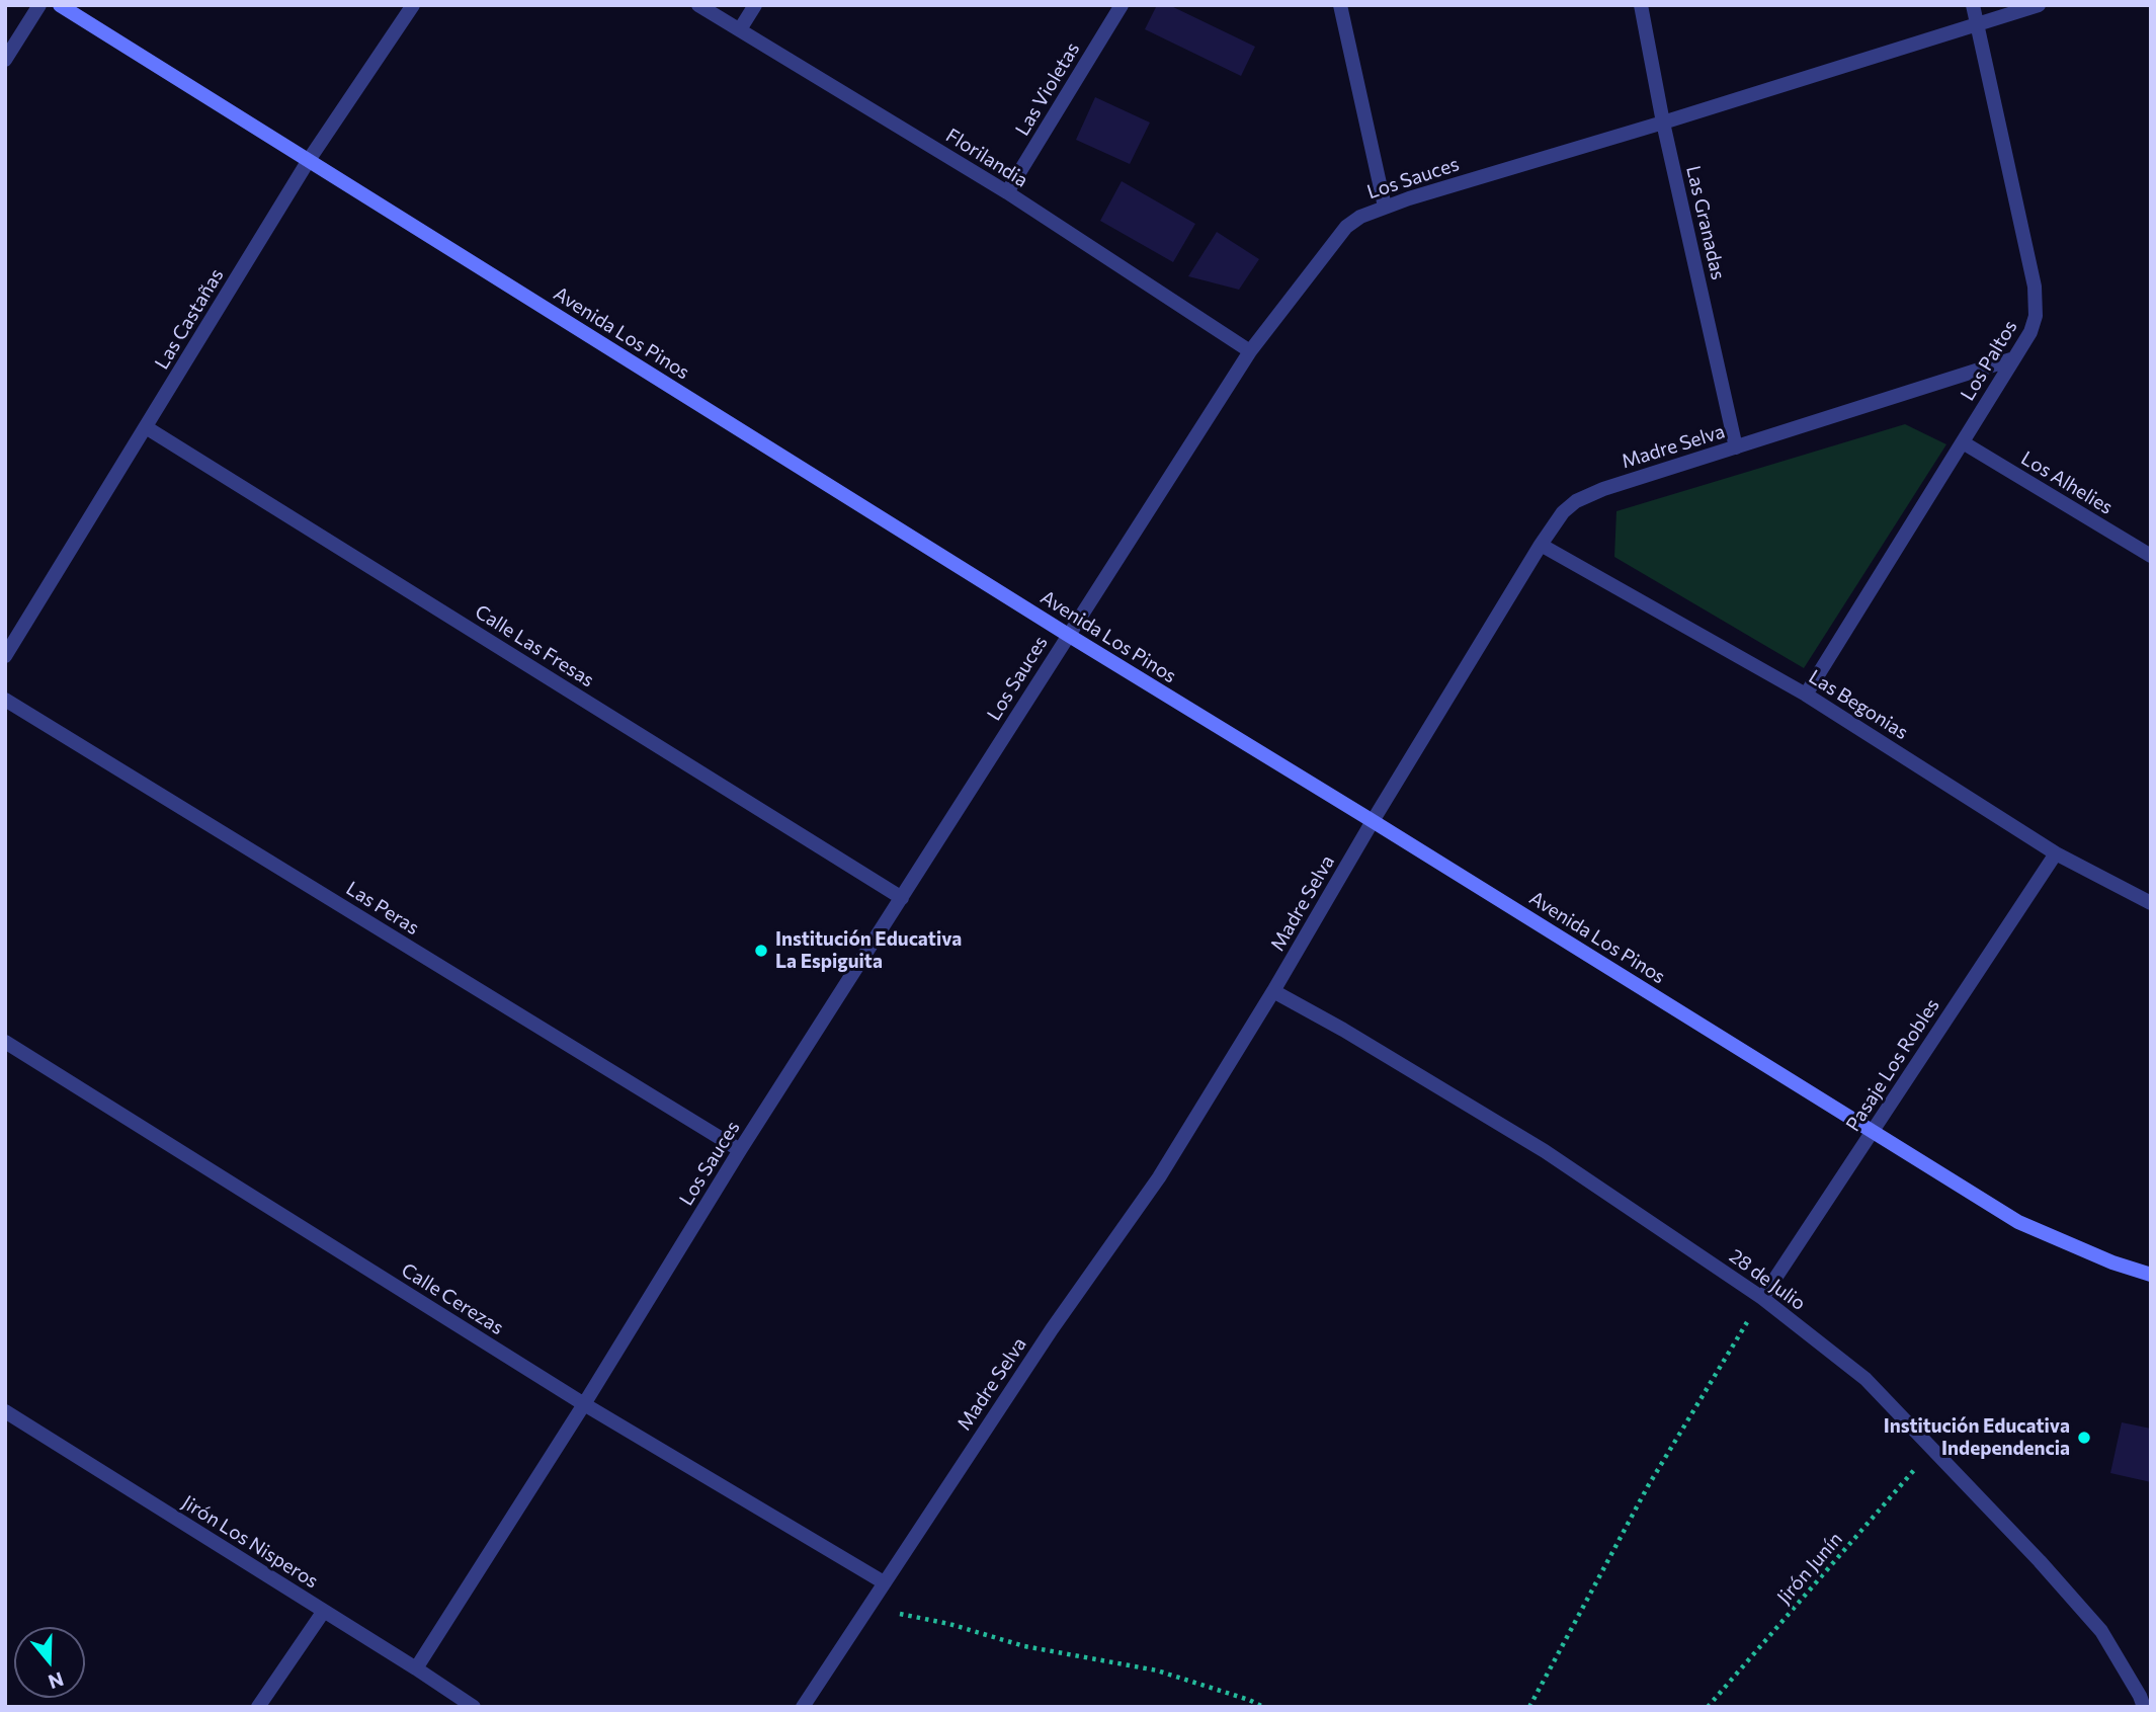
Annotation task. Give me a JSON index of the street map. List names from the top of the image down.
{
  "streets": {
    "street": [
      "Las Violetas",
      "Florilandia",
      "Los Sauces",
      "Las Granadas",
      "Las Castañas",
      "Avenida Los Pinos",
      "Los Paltos",
      "Madre Selva",
      "Los Alhelies",
      "Calle Las Fresas",
      "Las Begonias",
      "Las Peras",
      "Pasaje Los Robles",
      "28 de Julio",
      "Calle Cerezas",
      "Jirón Los Nisperos"
    ],
    "path": ["Jirón Junín"]
  },
  "crossings": [
    ["Las Violetas", "Florilandia"],
    ["Florilandia", "Los Sauces"],
    ["Los Sauces", "Las Granadas"],
    ["Los Sauces", "Avenida Los Pinos"],
    ["Los Sauces", "Los Paltos"],
    ["Los Sauces", "Calle Las Fresas"],
    ["Los Sauces", "Las Peras"],
    ["Los Sauces", "Calle Cerezas"],
    ["Los Sauces", "Jirón Los Nisperos"],
    ["Las Granadas", "Madre Selva"],
    ["Las Castañas", "Avenida Los Pinos"],
    ["Las Castañas", "Calle Las Fresas"],
    ["Avenida Los Pinos", "Madre Selva"],
    ["Avenida Los Pinos", "Pasaje Los Robles"],
    ["Los Paltos", "Madre Selva"],
    ["Los Paltos", "Los Alhelies"],
    ["Los Paltos", "Las Begonias"],
    ["Madre Selva", "Las Begonias"],
    ["Madre Selva", "28 de Julio"],
    ["Madre Selva", "Calle Cerezas"],
    ["Las Begonias", "Pasaje Los Robles"],
    ["Pasaje Los Robles", "28 de Julio"],
    ["28 de Julio", "Jirón Junín"]
  ],
  "places": ["Institución Educativa La Espiguita", "Institución Educativa Independencia"],
  "north": "bottom"
}
